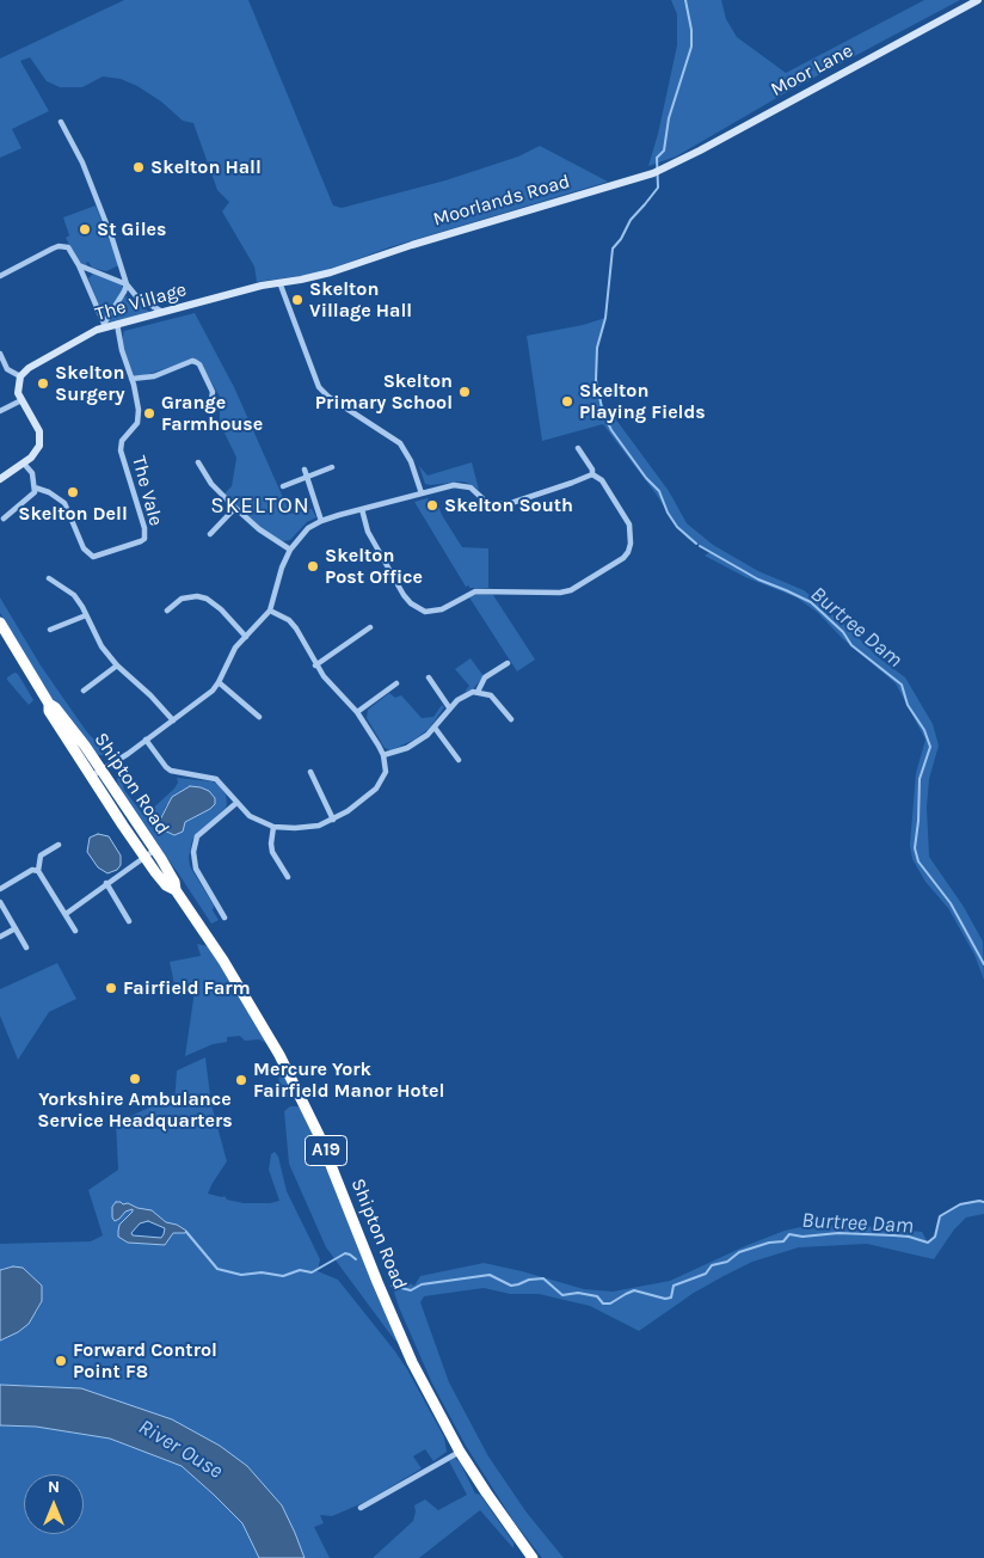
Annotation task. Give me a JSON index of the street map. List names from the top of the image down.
{
  "streets": {
    "highway": ["Shipton Road", "A19"],
    "street": [
      "Moor Lane",
      "Moorlands Road",
      "The Village",
      "The Vale"
    ]
  },
  "crossings": [
    ["Moor Lane", "Moorlands Road"],
    ["Moorlands Road", "The Village"],
    ["Shipton Road", "A19"]
  ],
  "districts": ["SKELTON"],
  "water": ["Burtree Dam", "River Ouse"],
  "places": [
    "Skelton Hall",
    "St Giles",
    "Skelton Village Hall",
    "Skelton Surgery",
    "Skelton Primary School",
    "Skelton Playing Fields",
    "Grange Farmhouse",
    "Skelton Dell",
    "Skelton South",
    "Skelton Post Office",
    "Fairfield Farm",
    "Yorkshire Ambulance Service Headquarters",
    "Mercure York Fairfield Manor Hotel",
    "Forward Control Point F8"
  ],
  "north": "top"
}
